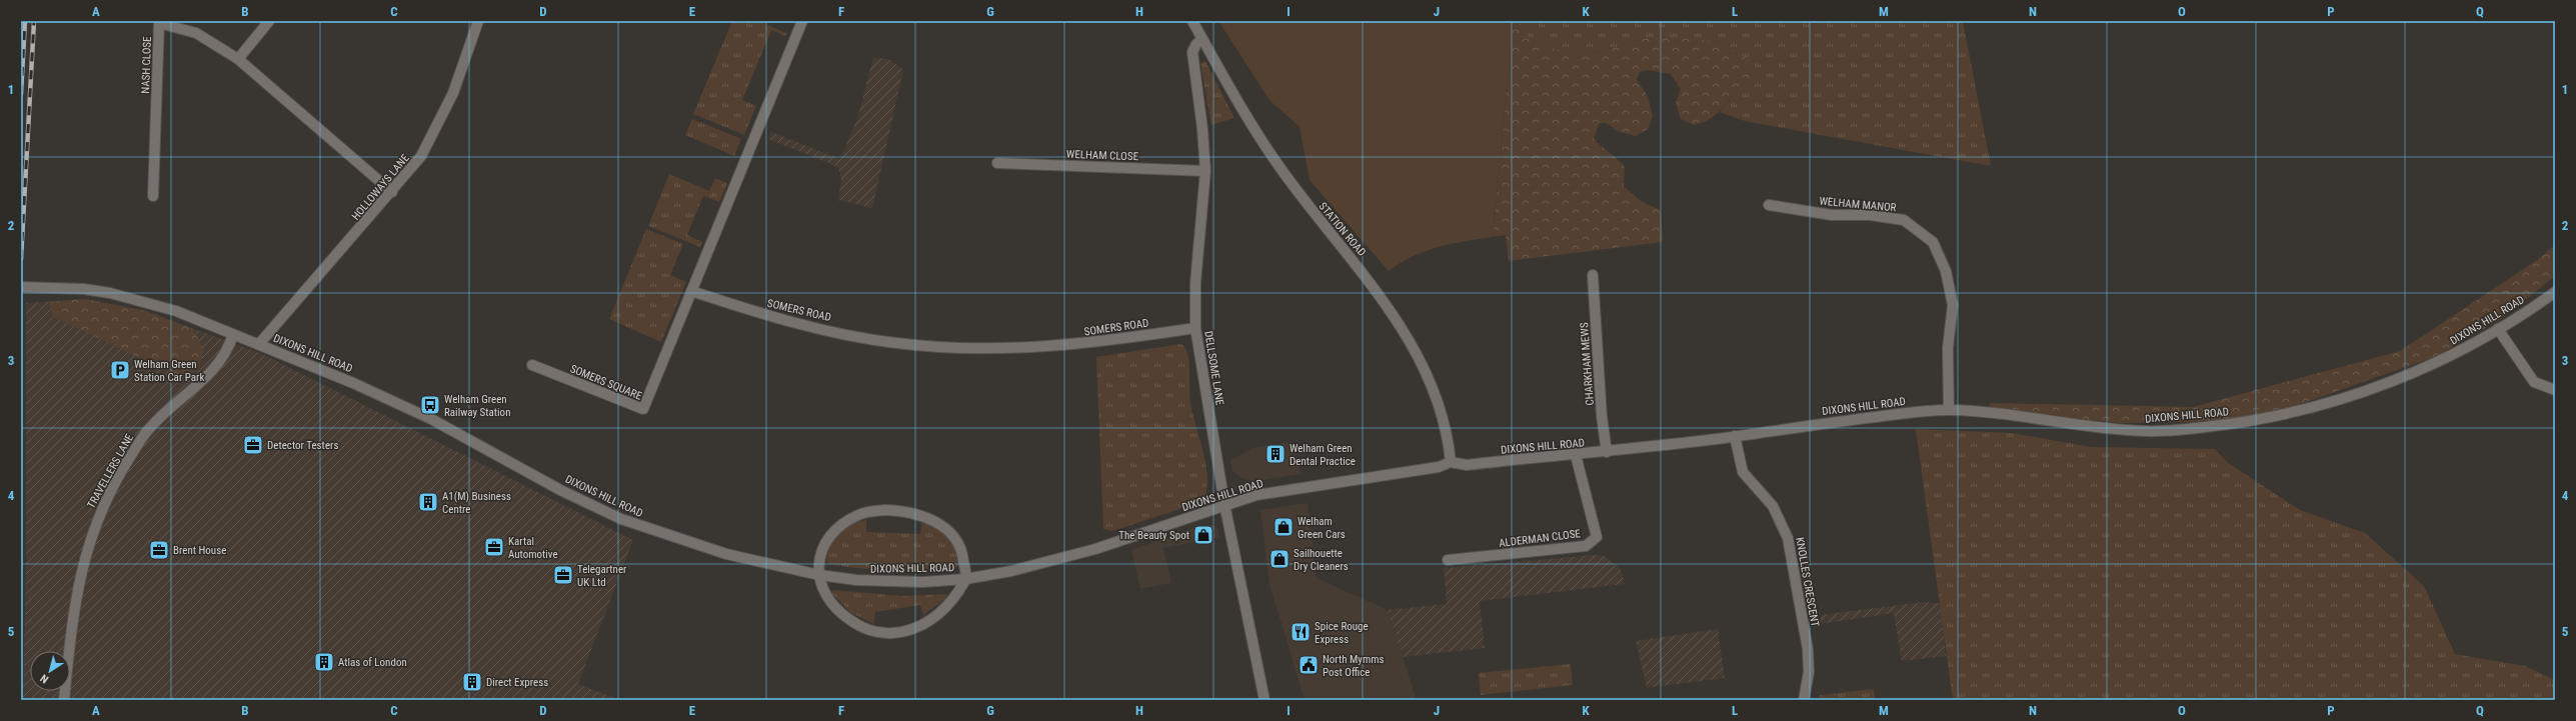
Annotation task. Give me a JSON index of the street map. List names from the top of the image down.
{
  "streets": {
    "street": [
      "NASH CLOSE",
      "WELHAM CLOSE",
      "HOLLOWAYS LANE",
      "WELHAM MANOR",
      "STATION ROAD",
      "SOMERS ROAD",
      "DIXONS HILL ROAD",
      "CHARKHAM MEWS",
      "DELLSOME LANE",
      "SOMERS SQUARE",
      "TRAVELLERS LANE",
      "ALDERMAN CLOSE",
      "KNOLLES CRESCENT"
    ]
  },
  "crossings": [
    ["NASH CLOSE", "HOLLOWAYS LANE"],
    ["WELHAM CLOSE", "DELLSOME LANE"],
    ["HOLLOWAYS LANE", "DIXONS HILL ROAD"],
    ["WELHAM MANOR", "DIXONS HILL ROAD"],
    ["STATION ROAD", "DIXONS HILL ROAD"],
    ["STATION ROAD", "DELLSOME LANE"],
    ["SOMERS ROAD", "DELLSOME LANE"],
    ["SOMERS ROAD", "SOMERS SQUARE"],
    ["DIXONS HILL ROAD", "CHARKHAM MEWS"],
    ["DIXONS HILL ROAD", "DELLSOME LANE"],
    ["DIXONS HILL ROAD", "TRAVELLERS LANE"],
    ["DIXONS HILL ROAD", "ALDERMAN CLOSE"],
    ["DIXONS HILL ROAD", "KNOLLES CRESCENT"]
  ],
  "places": {
    "parking": ["Welham Green Station Car Park"],
    "bus stop": ["Welham Green Railway Station"],
    "office": [
      "Detector Testers",
      "Kartal Automotive",
      "Brent House",
      "Telegartner UK Ltd"
    ],
    "building": [
      "Welham Green Dental Practice",
      "A1(M) Business Centre",
      "Atlas of London",
      "Direct Express"
    ],
    "shop": ["Welham Green Cars", "The Beauty Spot", "Sailhouette Dry Cleaners"],
    "restaurant": ["Spice Rouge Express"],
    "public building": ["North Mymms Post Office"]
  },
  "north": "bottom left",
  "grid": {
    "columns": [
      "A",
      "B",
      "C",
      "D",
      "E",
      "F",
      "G",
      "H",
      "I",
      "J",
      "K",
      "L",
      "M",
      "N",
      "O",
      "P",
      "Q"
    ],
    "rows": [
      "1",
      "2",
      "3",
      "4",
      "5"
    ]
  }
}
